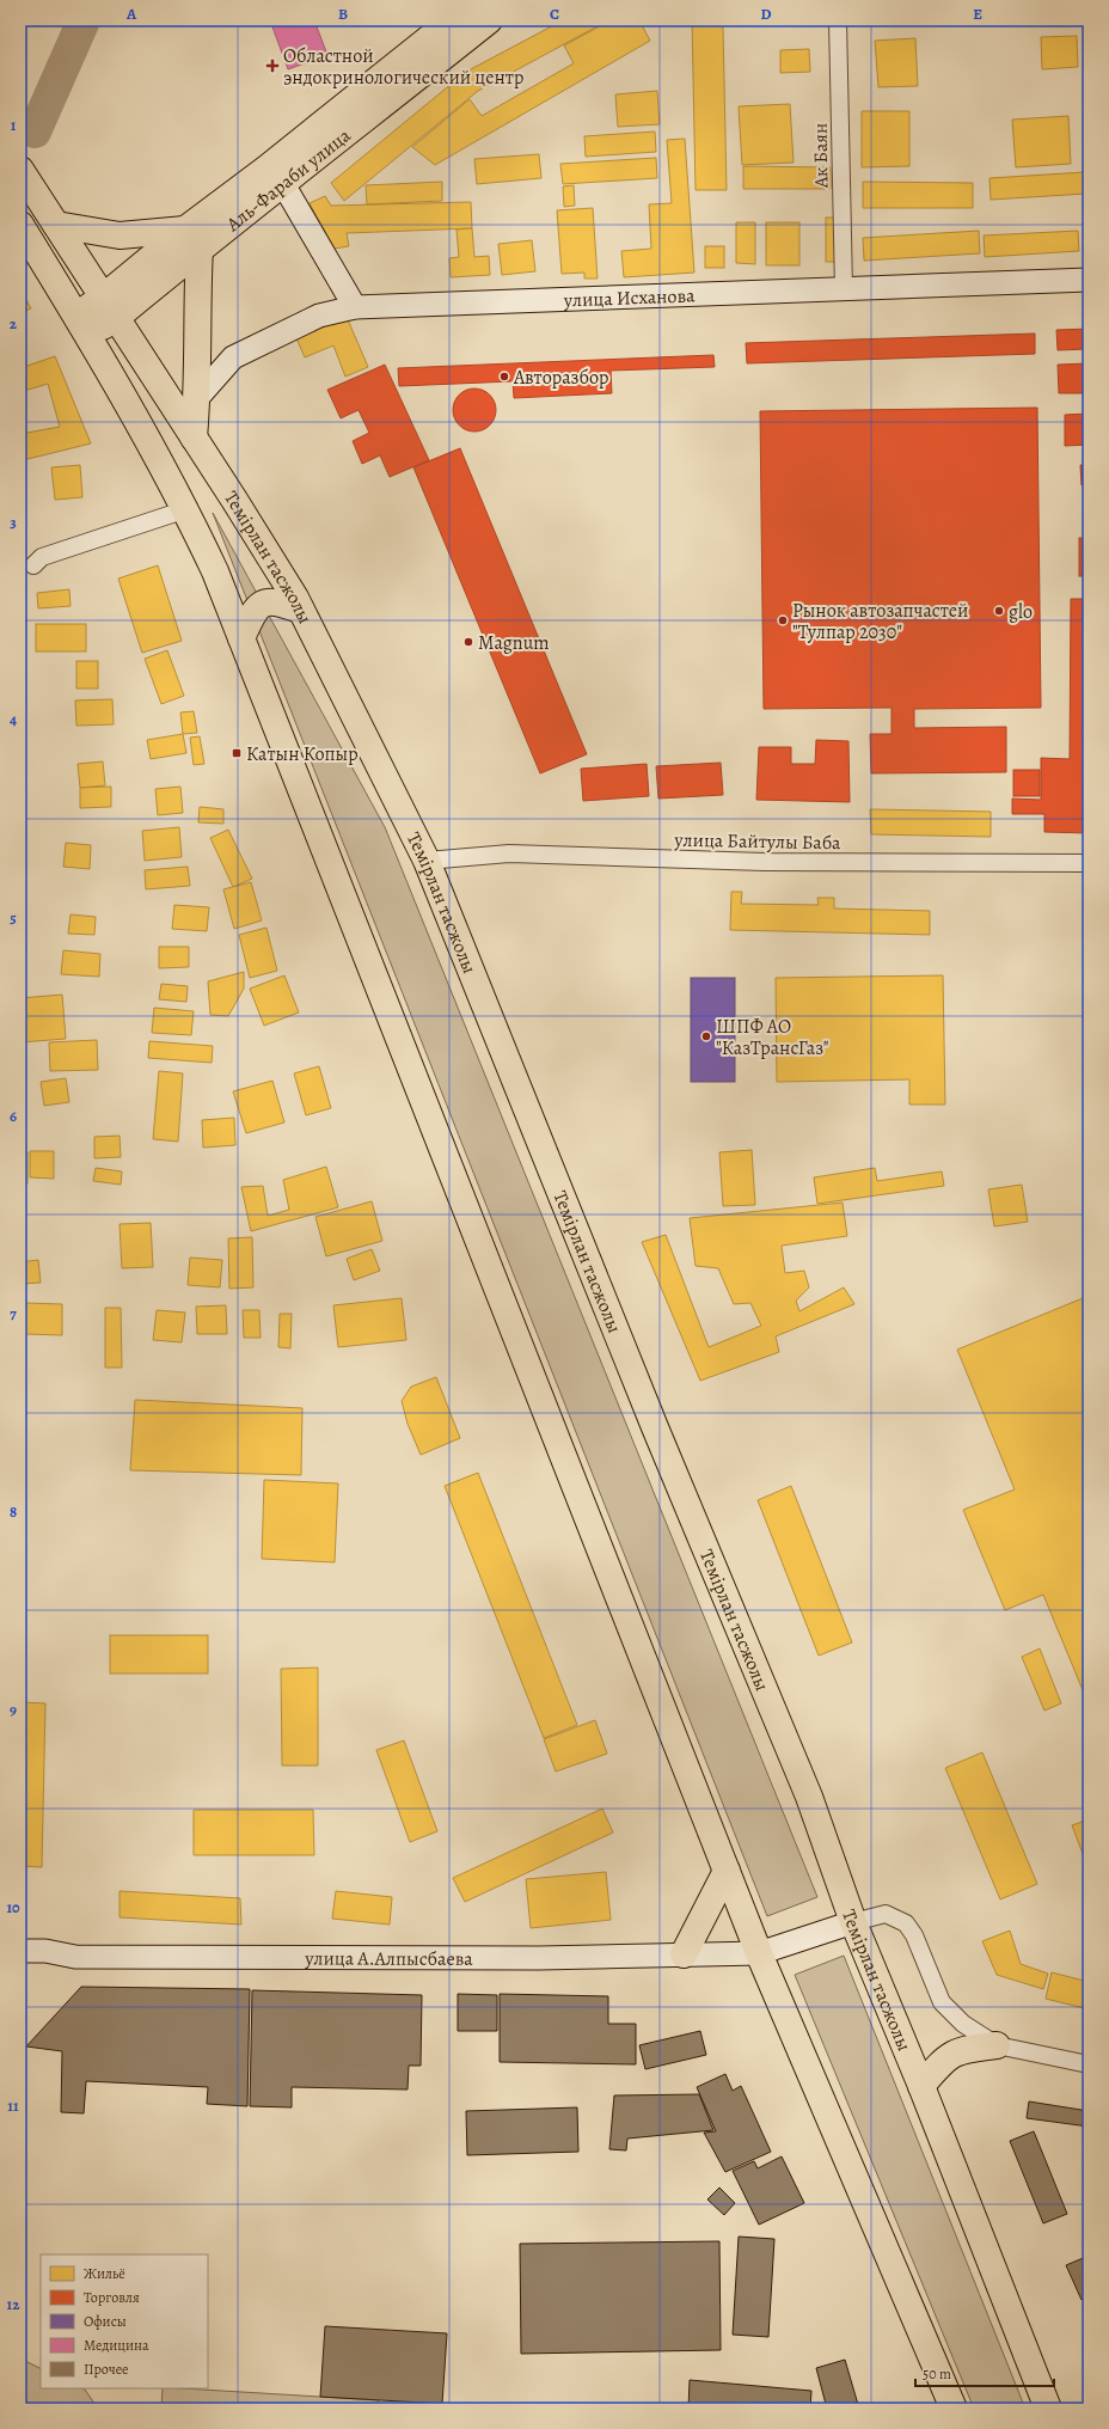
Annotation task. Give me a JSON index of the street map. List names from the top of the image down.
{
  "streets": {
    "main road": [
      "Аль-Фараби улица",
      "улица Исханова",
      "Темірлан тасжолы",
      "улица А.Алпысбаева"
    ],
    "street": ["Ак Баян", "улица Байтулы Баба"]
  },
  "crossings": [
    ["Ак Баян", "улица Исханова"],
    ["Аль-Фараби улица", "Темірлан тасжолы"],
    ["Темірлан тасжолы", "улица Байтулы Баба"],
    ["Темірлан тасжолы", "улица А.Алпысбаева"]
  ],
  "places": {
    "health": ["Областной эндокринологический центр"],
    "other": [
      "Авторазбор",
      "glo",
      "Рынок автозапчастей \"Тулпар 2030\"",
      "Magnum",
      "ШПФ АО \"КазТрансГаз\""
    ],
    "transit": ["Катын Копыр"]
  },
  "legend": [
    "Жильё",
    "Торговля",
    "Офисы",
    "Медицина",
    "Прочее"
  ],
  "scale_bar": "50 m",
  "grid": {
    "columns": [
      "A",
      "B",
      "C",
      "D",
      "E"
    ],
    "rows": [
      "1",
      "2",
      "3",
      "4",
      "5",
      "6",
      "7",
      "8",
      "9",
      "10",
      "11",
      "12"
    ]
  }
}
